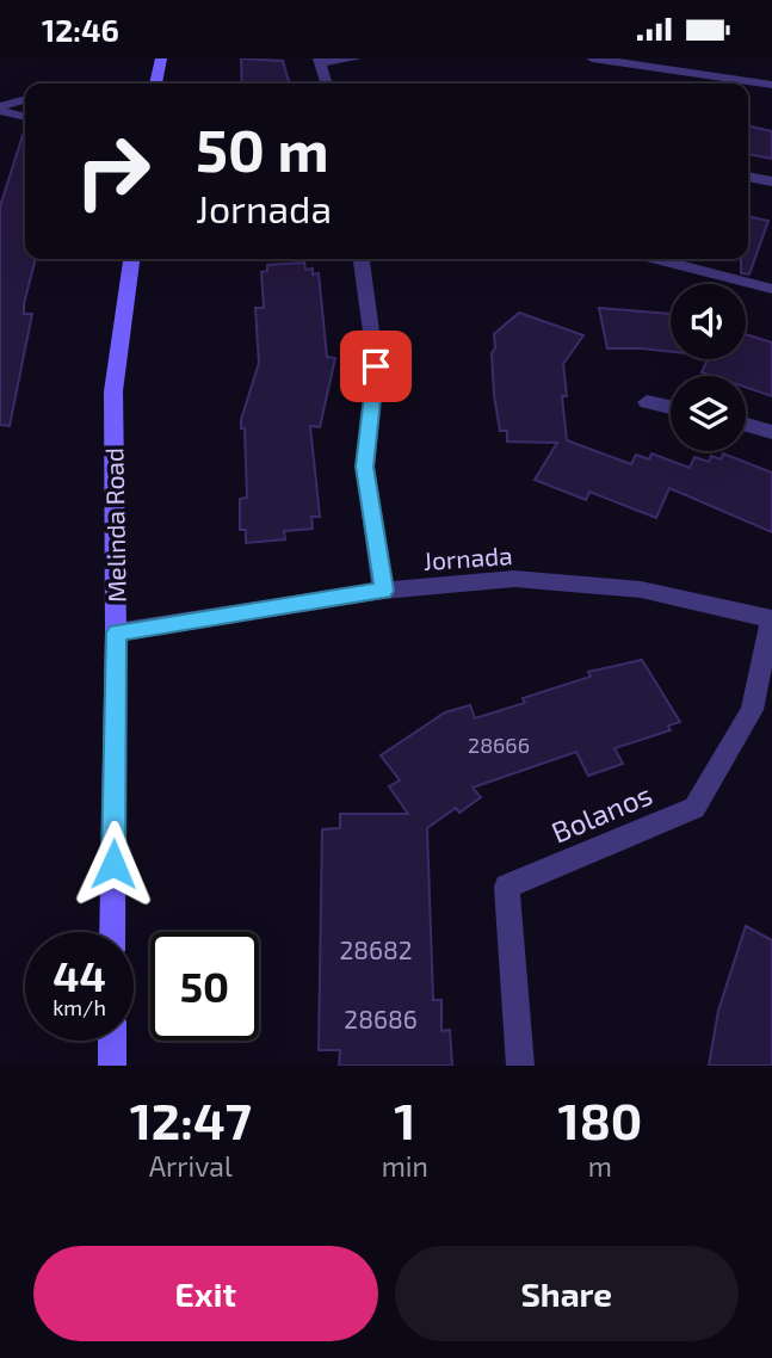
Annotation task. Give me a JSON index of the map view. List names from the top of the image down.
{
  "streets": {
    "main road": ["Melinda Road"],
    "street": ["Jornada", "Bolanos"]
  },
  "crossings": [
    ["Melinda Road", "Jornada"],
    ["Jornada", "Bolanos"]
  ],
  "house_numbers": ["28666", "28682", "28686"],
  "page": {
    "status": "12:46",
    "turn": ["50 m", "Jornada"],
    "speed": "44 km/h",
    "limit": "50",
    "eta": [
      "12:47",
      "Arrival",
      "1",
      "min",
      "180",
      "m"
    ],
    "buttons": ["Exit", "Share"]
  }
}
